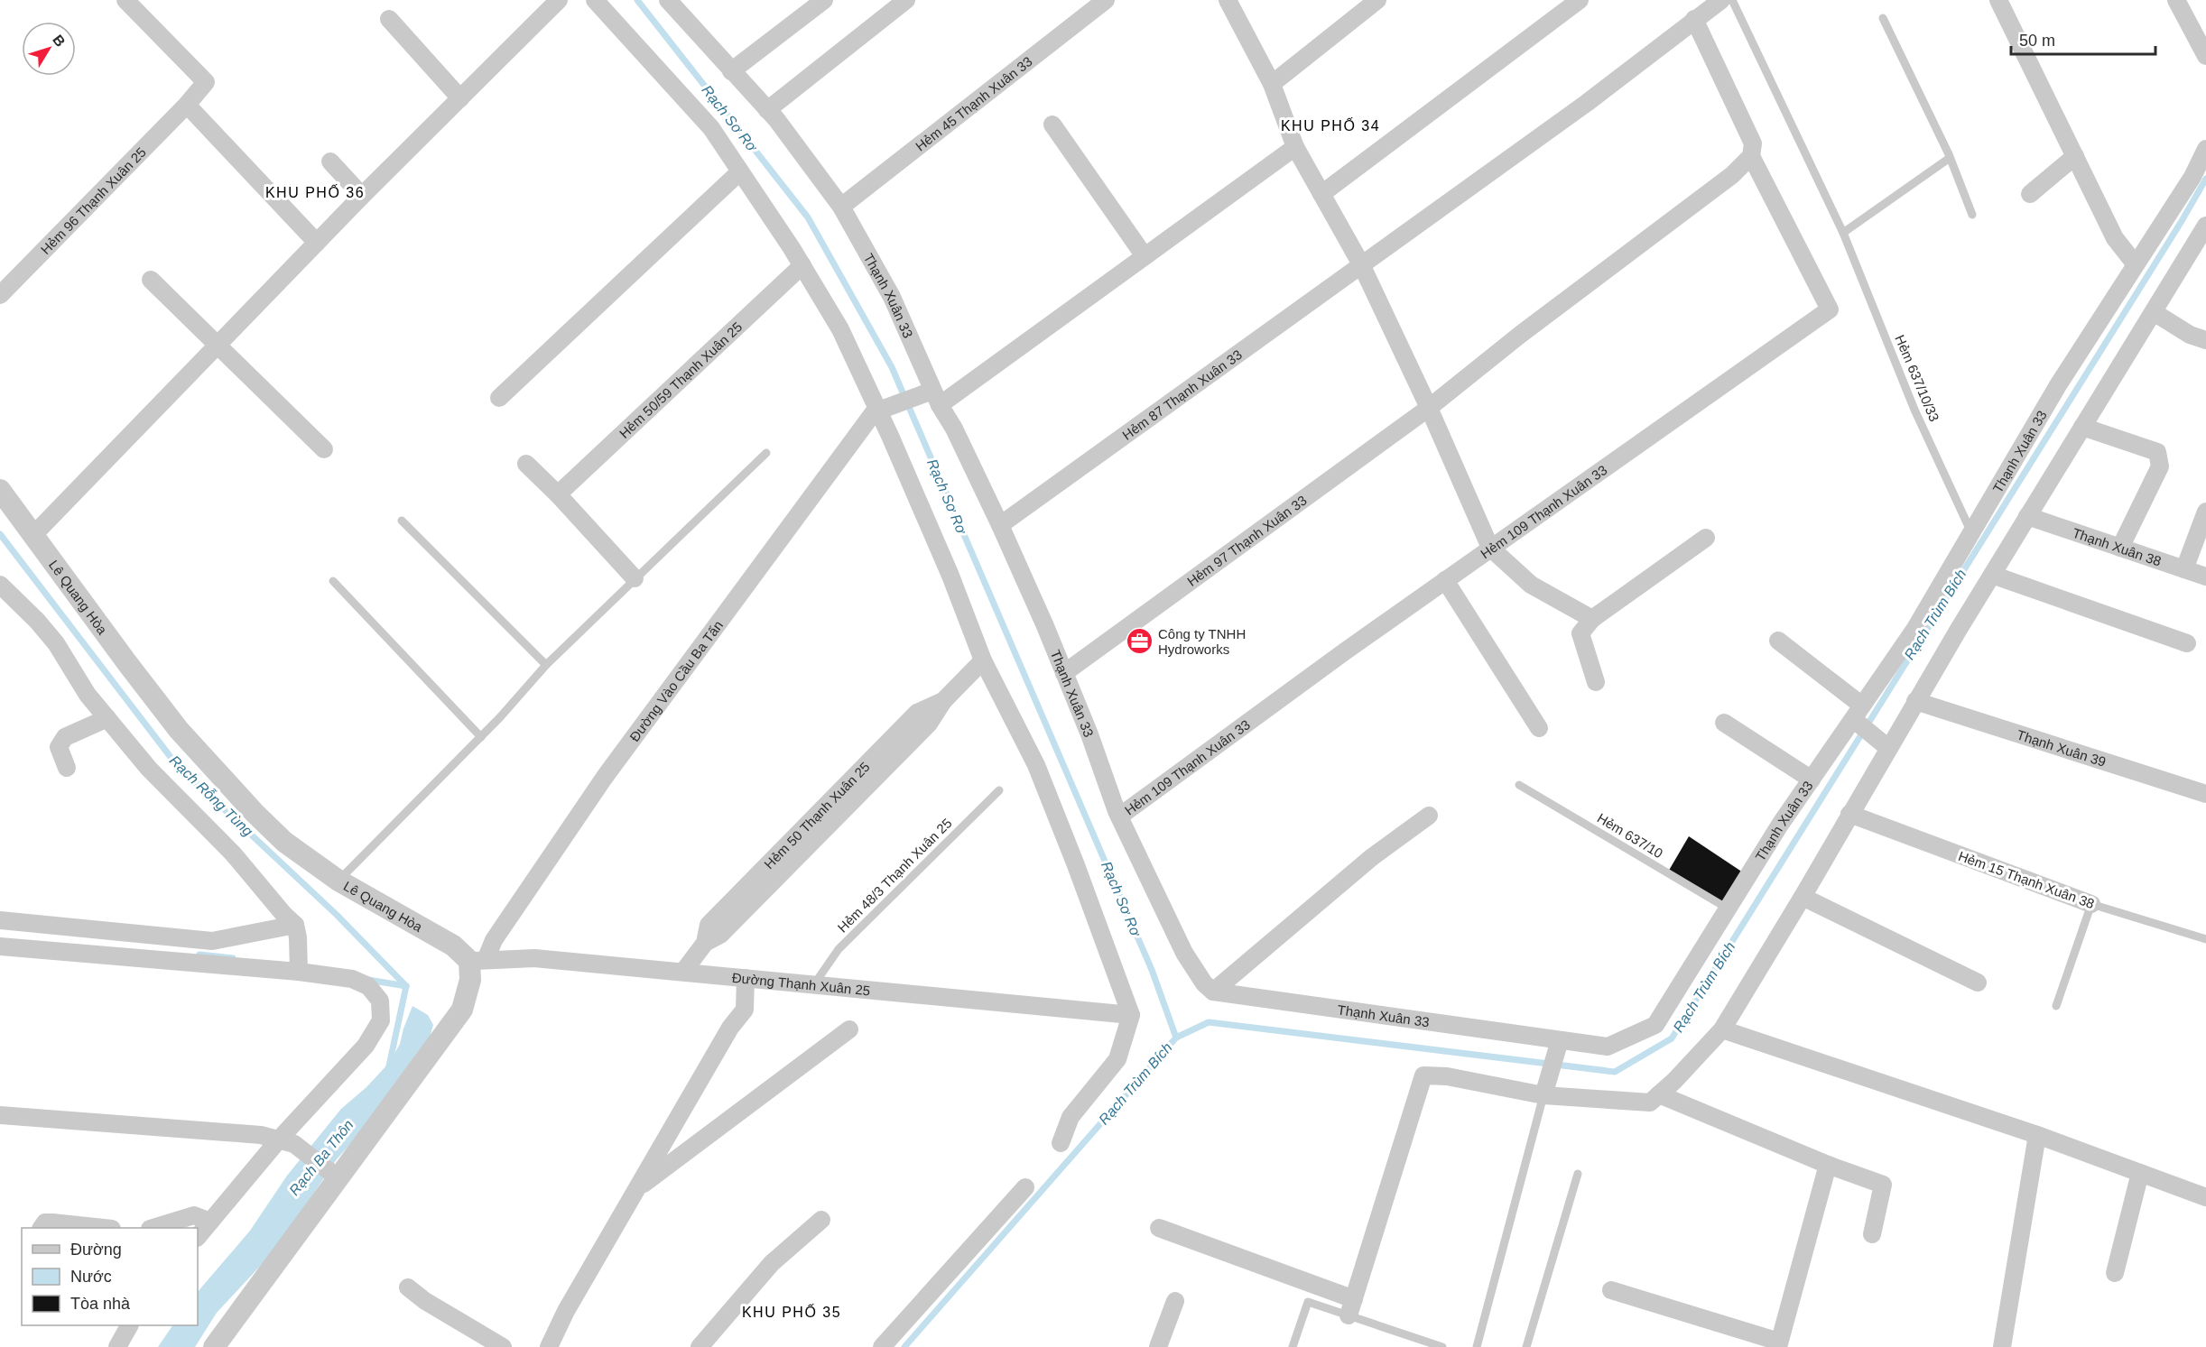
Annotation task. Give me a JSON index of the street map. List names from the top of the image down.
{
  "streets": {
    "street": [
      "Hẻm 45 Thạnh Xuân 33",
      "Hẻm 96 Thạnh Xuân 25",
      "Thạnh Xuân 33",
      "Hẻm 50/59 Thạnh Xuân 25",
      "Hẻm 87 Thạnh Xuân 33",
      "Hẻm 109 Thạnh Xuân 33",
      "Hẻm 97 Thạnh Xuân 33",
      "Thạnh Xuân 38",
      "Lê Quang Hòa",
      "Đường Vào Cầu Ba Tấn",
      "Thạnh Xuân 39",
      "Hẻm 50 Thạnh Xuân 25",
      "Hẻm 15 Thạnh Xuân 38",
      "Đường Thạnh Xuân 25"
    ],
    "lane": ["Hẻm 637/10/33", "Hẻm 637/10", "Hẻm 48/3 Thạnh Xuân 25"]
  },
  "crossings": [
    ["Hẻm 45 Thạnh Xuân 33", "Thạnh Xuân 33"],
    ["Thạnh Xuân 33", "Hẻm 637/10/33"],
    ["Thạnh Xuân 33", "Hẻm 87 Thạnh Xuân 33"],
    ["Thạnh Xuân 33", "Hẻm 109 Thạnh Xuân 33"],
    ["Thạnh Xuân 33", "Hẻm 97 Thạnh Xuân 33"],
    ["Thạnh Xuân 33", "Hẻm 637/10"],
    ["Hẻm 109 Thạnh Xuân 33", "Hẻm 97 Thạnh Xuân 33"],
    ["Lê Quang Hòa", "Đường Vào Cầu Ba Tấn"],
    ["Lê Quang Hòa", "Đường Thạnh Xuân 25"],
    ["Đường Vào Cầu Ba Tấn", "Đường Thạnh Xuân 25"],
    ["Hẻm 50 Thạnh Xuân 25", "Đường Thạnh Xuân 25"],
    ["Hẻm 48/3 Thạnh Xuân 25", "Đường Thạnh Xuân 25"]
  ],
  "districts": ["KHU PHỐ 34", "KHU PHỐ 36", "KHU PHỐ 35"],
  "water": [
    "Rạch Sơ Rơ",
    "Rạch Trùm Bích",
    "Rạch Rỗng Tùng",
    "Rạch Ba Thôn"
  ],
  "places": {
    "office": ["Công ty TNHH Hydroworks"]
  },
  "legend": ["Đường", "Nước", "Tòa nhà"],
  "scale_bar": "50 m",
  "north": "top right"
}
